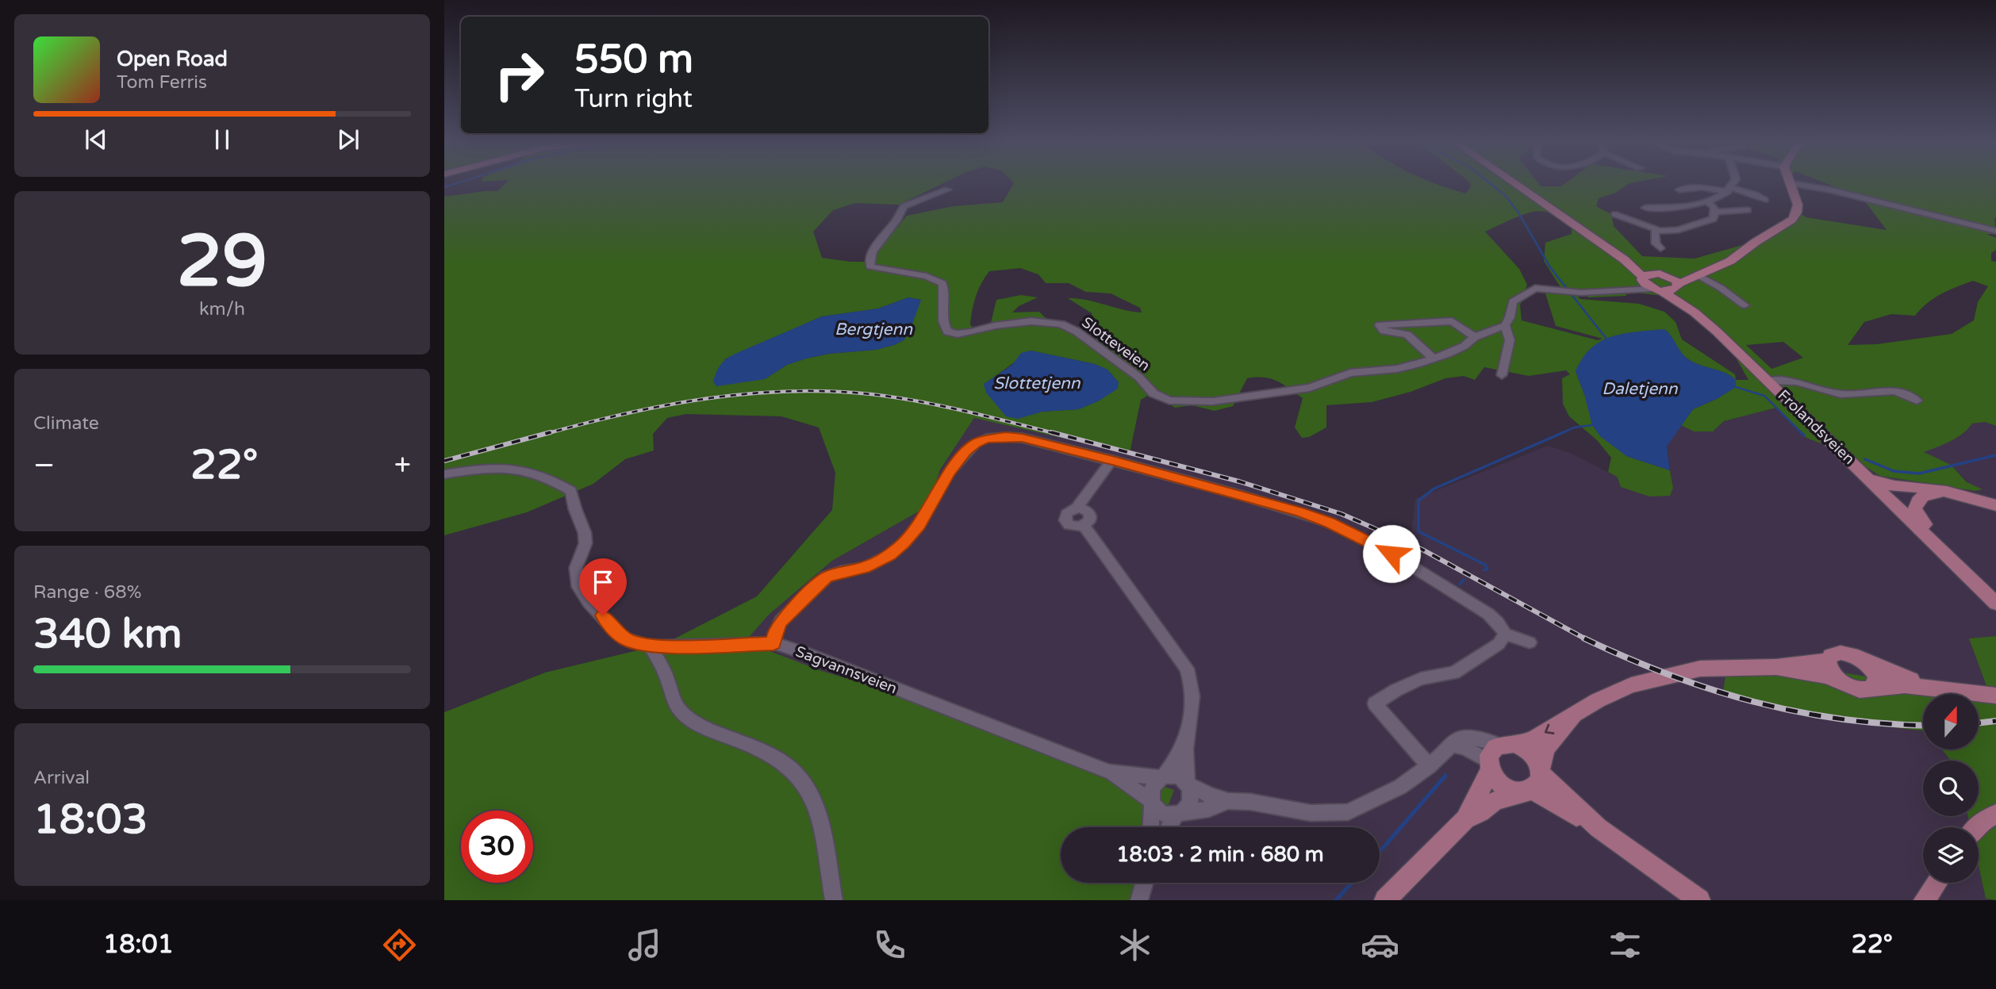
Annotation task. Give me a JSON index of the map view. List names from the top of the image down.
{
  "streets": {
    "main road": ["Frolandsveien"],
    "street": ["Slotteveien", "Sagvannsveien"]
  },
  "water": ["Bergtjenn", "Slottetjenn", "Daletjenn"],
  "north": "top",
  "page": {
    "turn": ["550 m", "Turn right"],
    "song": ["Open Road", "Tom Ferris"],
    "tile": [
      ["29", "km/h"],
      "Climate",
      ["Range · 68%", "340 km"],
      ["Arrival", "18:03"]
    ],
    "heat": ["−", "22°", "+"],
    "limit": "30",
    "trip": "18:03 · 2 min · 680 m",
    "tabs": ["18:01", "22°"]
  }
}
